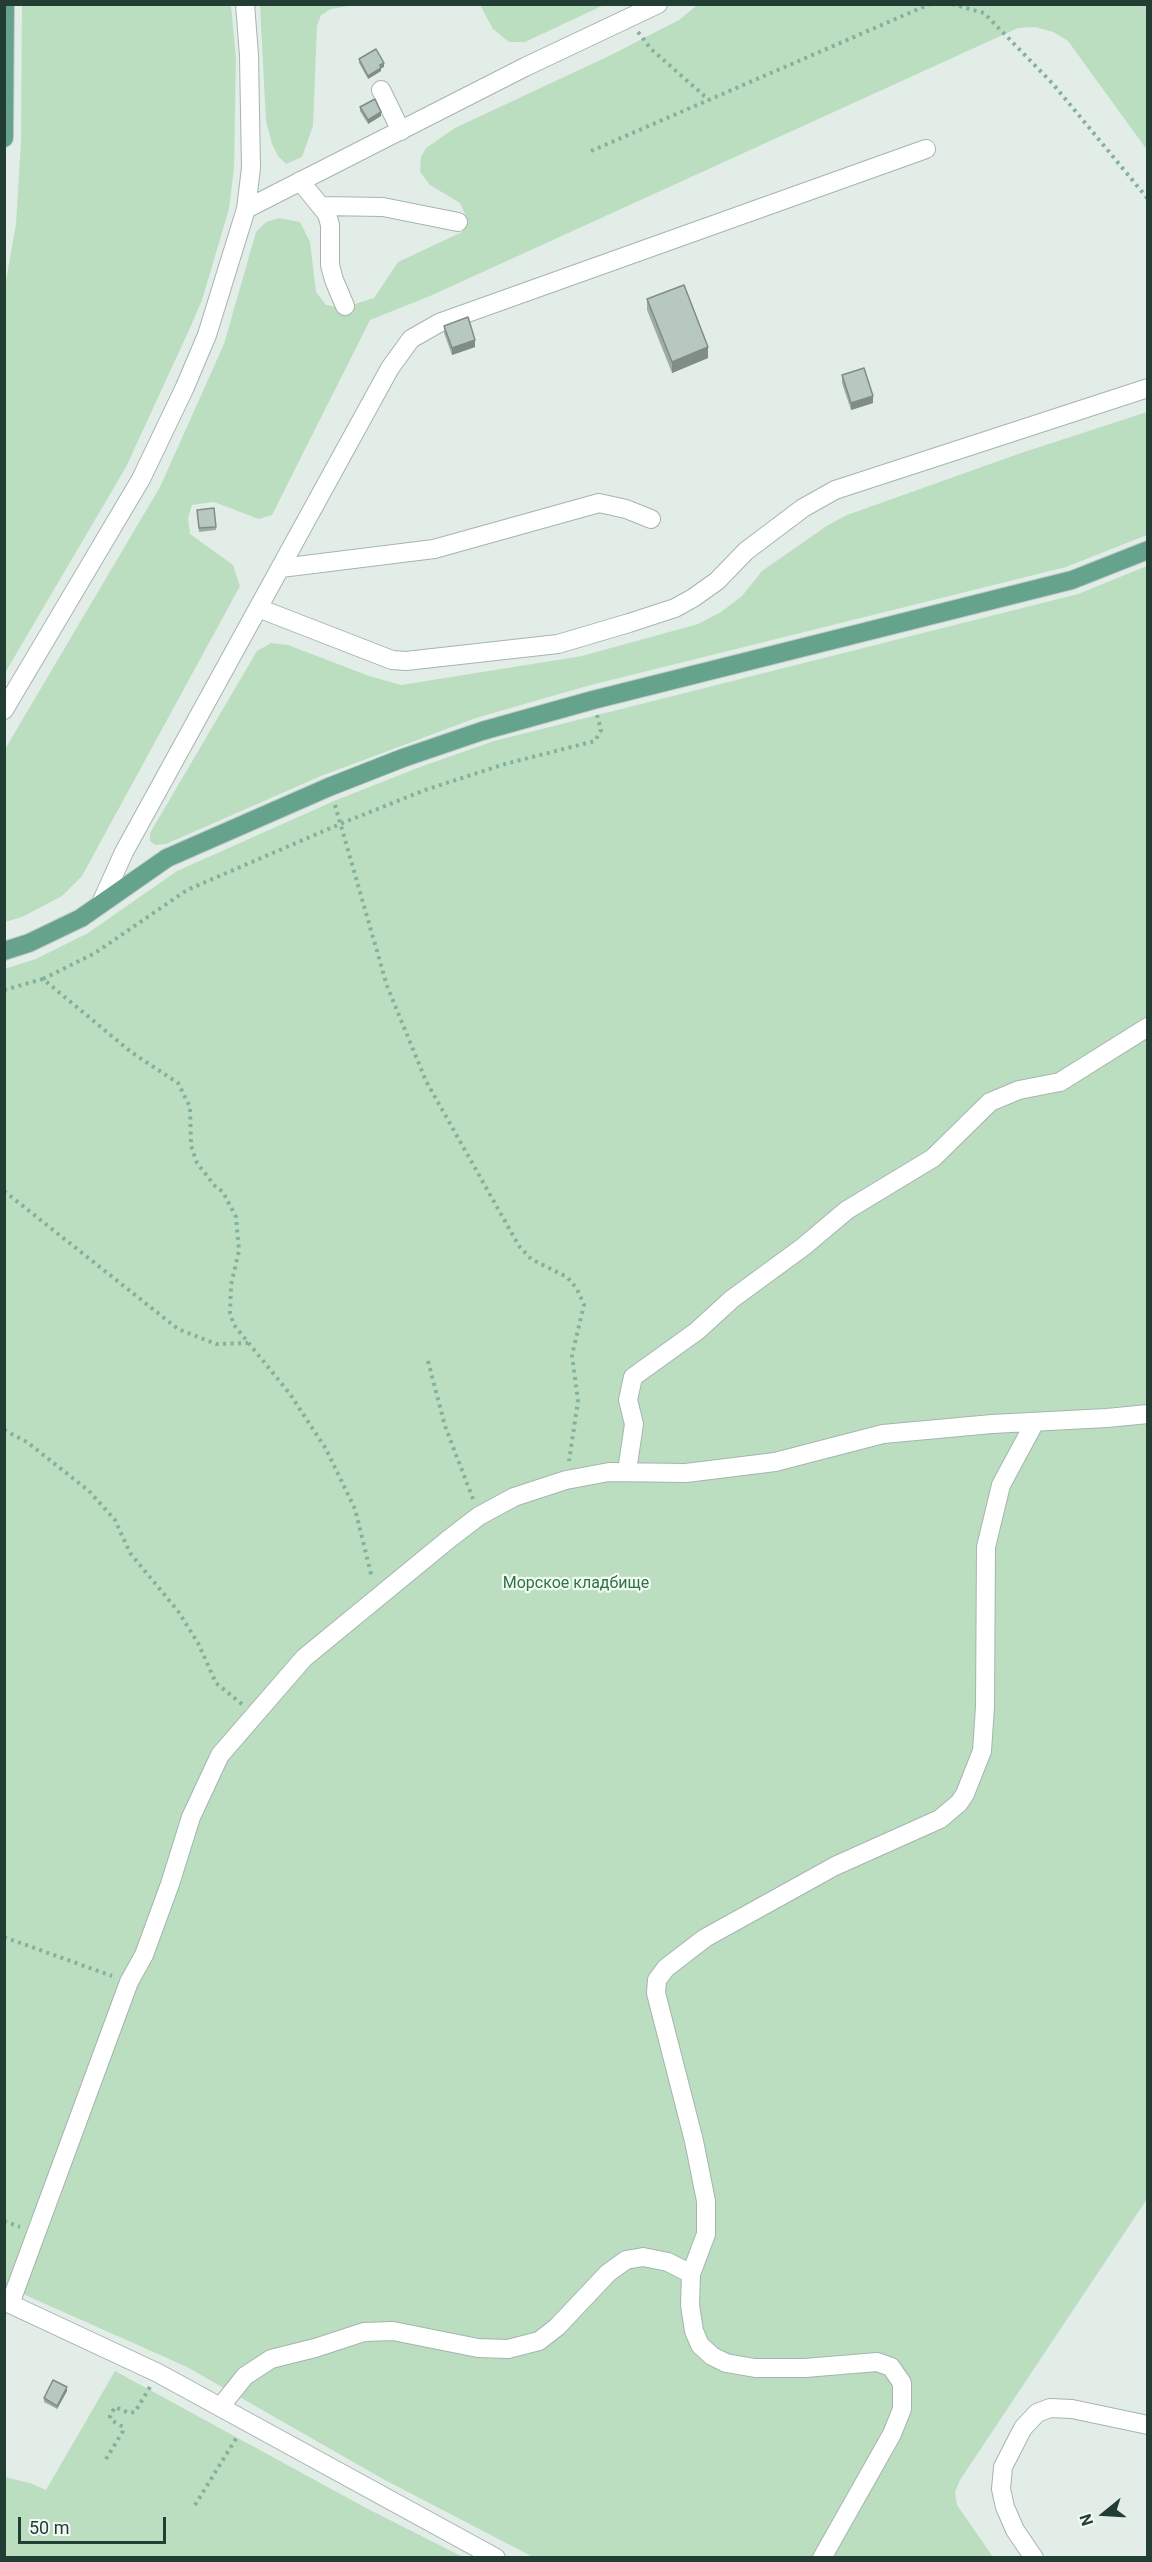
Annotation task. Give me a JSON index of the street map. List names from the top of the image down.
{
  "parks": ["Морское кладбище"],
  "scale_bar": "50 m",
  "north": "left"
}
